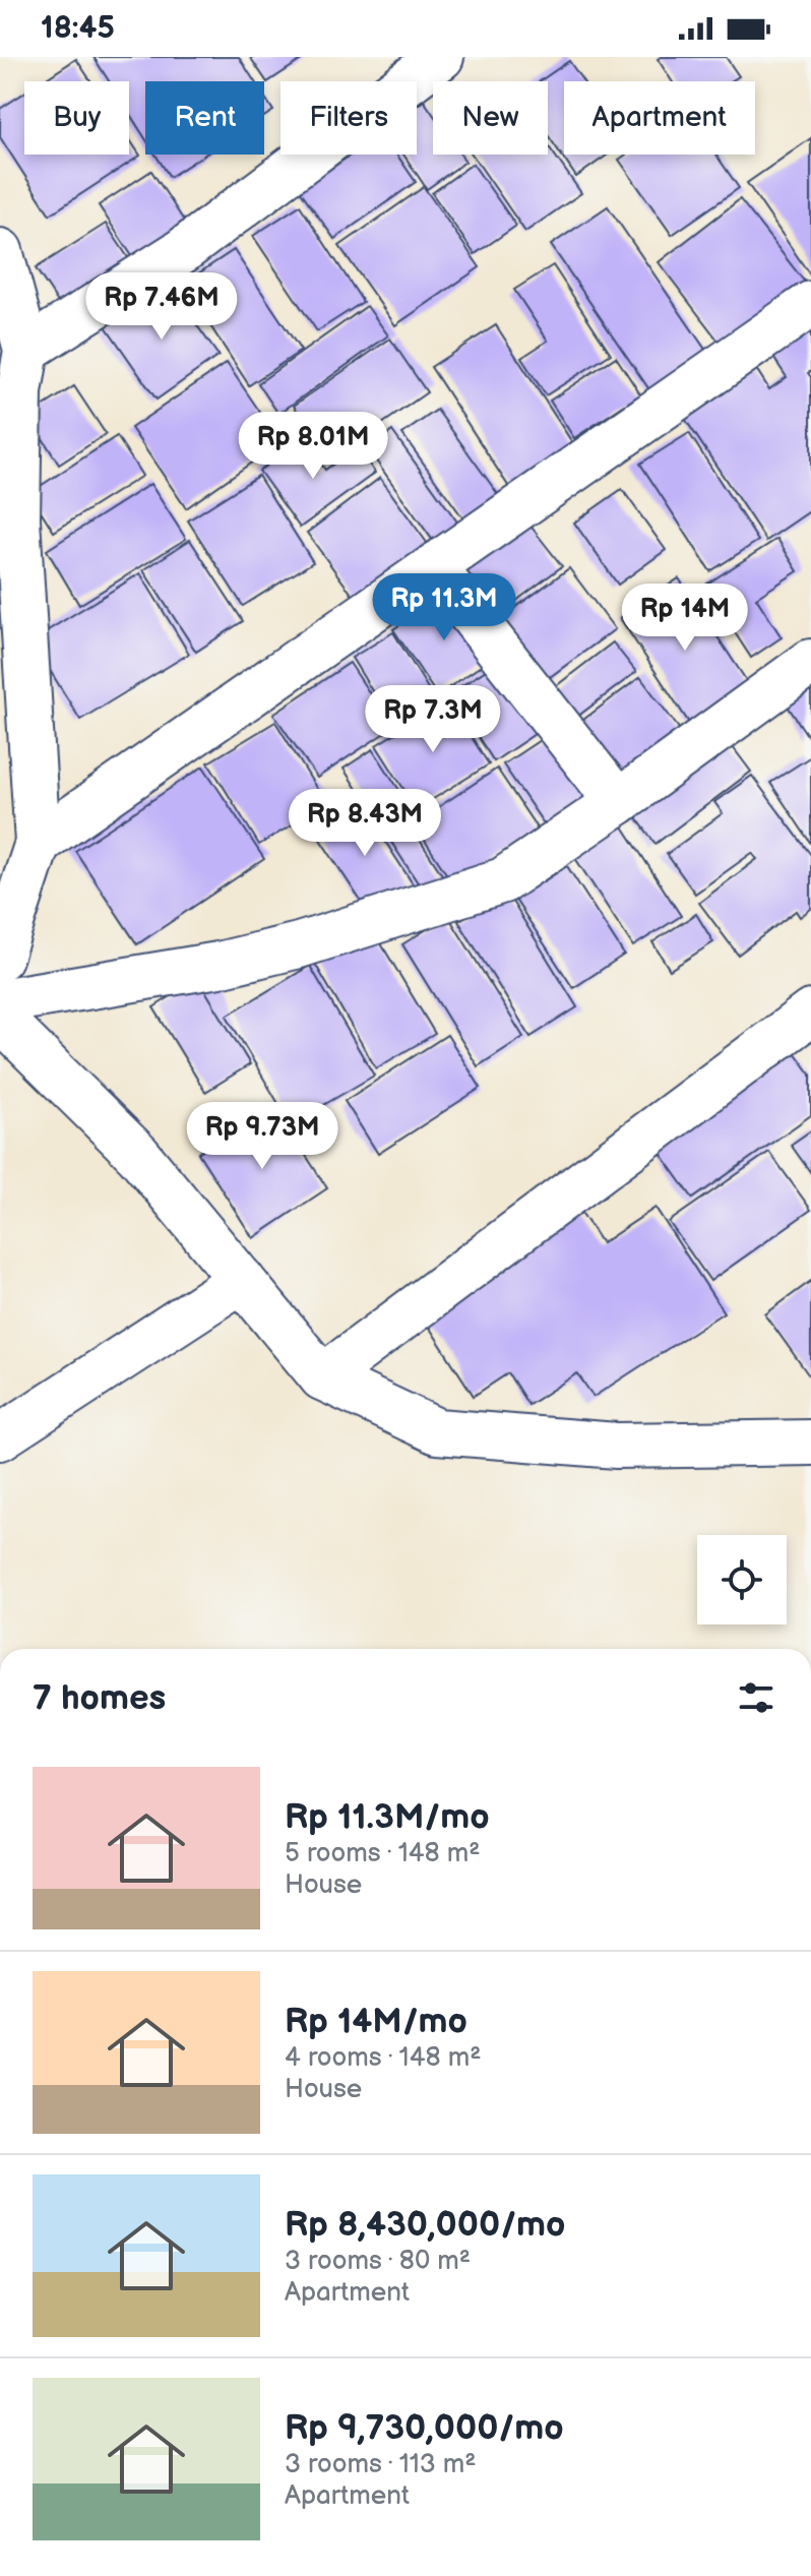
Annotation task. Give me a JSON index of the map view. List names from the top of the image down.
{
  "page": {
    "status": "18:45",
    "chip": [
      "Buy",
      "Rent",
      "Filters",
      "New",
      "Apartment"
    ],
    "price": [
      "Rp 7.46M",
      "Rp 8.01M",
      "Rp 11.3M",
      "Rp 14M",
      "Rp 7.3M",
      "Rp 8.43M",
      "Rp 9.73M"
    ],
    "heading": "7 homes",
    "list": [
      {
        "name": "Rp 11.3M/mo",
        "note": "5 rooms · 148 m² · House"
      },
      {
        "name": "Rp 14M/mo",
        "note": "4 rooms · 148 m² · House"
      },
      {
        "name": "Rp 8,430,000/mo",
        "note": "3 rooms · 80 m² · Apartment"
      },
      {
        "name": "Rp 9,730,000/mo",
        "note": "3 rooms · 113 m² · Apartment"
      }
    ]
  }
}
